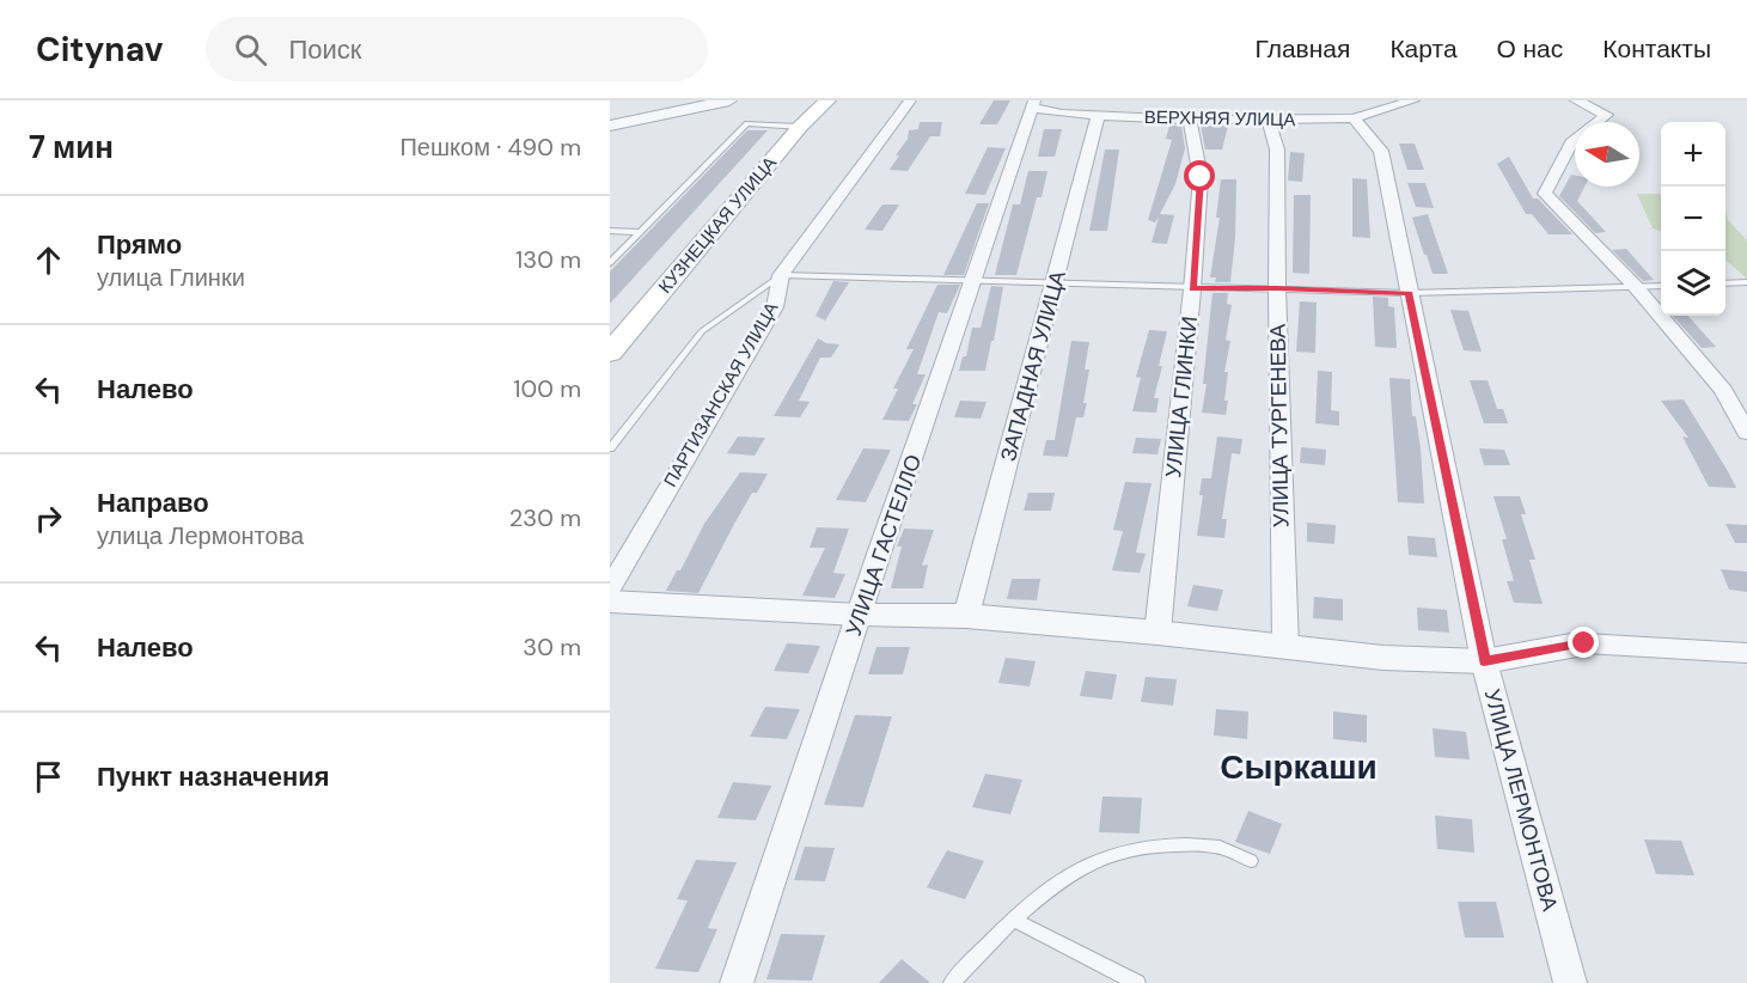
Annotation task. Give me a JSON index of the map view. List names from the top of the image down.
{
  "streets": {
    "main road": ["КУЗНЕЦКАЯ УЛИЦА"],
    "street": [
      "ВЕРХНЯЯ УЛИЦА",
      "ЗАПАДНАЯ УЛИЦА",
      "ПАРТИЗАНСКАЯ УЛИЦА",
      "УЛИЦА ГЛИНКИ",
      "УЛИЦА ТУРГЕНЕВА",
      "УЛИЦА ГАСТЕЛЛО",
      "УЛИЦА ЛЕРМОНТОВА"
    ]
  },
  "crossings": [
    ["ВЕРХНЯЯ УЛИЦА", "ЗАПАДНАЯ УЛИЦА"],
    ["ВЕРХНЯЯ УЛИЦА", "УЛИЦА ГЛИНКИ"],
    ["ВЕРХНЯЯ УЛИЦА", "УЛИЦА ТУРГЕНЕВА"],
    ["ВЕРХНЯЯ УЛИЦА", "УЛИЦА ГАСТЕЛЛО"],
    ["ВЕРХНЯЯ УЛИЦА", "УЛИЦА ЛЕРМОНТОВА"]
  ],
  "districts": ["Сыркаши"],
  "north": "left",
  "page": {
    "header": "Citynav",
    "search": "Поиск",
    "nav": [
      "Главная",
      "Карта",
      "О нас",
      "Контакты"
    ],
    "heading": ["7 мин", "Пешком · 490 m"],
    "map_buttons": ["+", "−"],
    "list": [
      ["Прямо", "улица Глинки", "130 m"],
      ["Налево", "100 m"],
      ["Направо", "улица Лермонтова", "230 m"],
      ["Налево", "30 m"],
      "Пункт назначения"
    ]
  }
}
